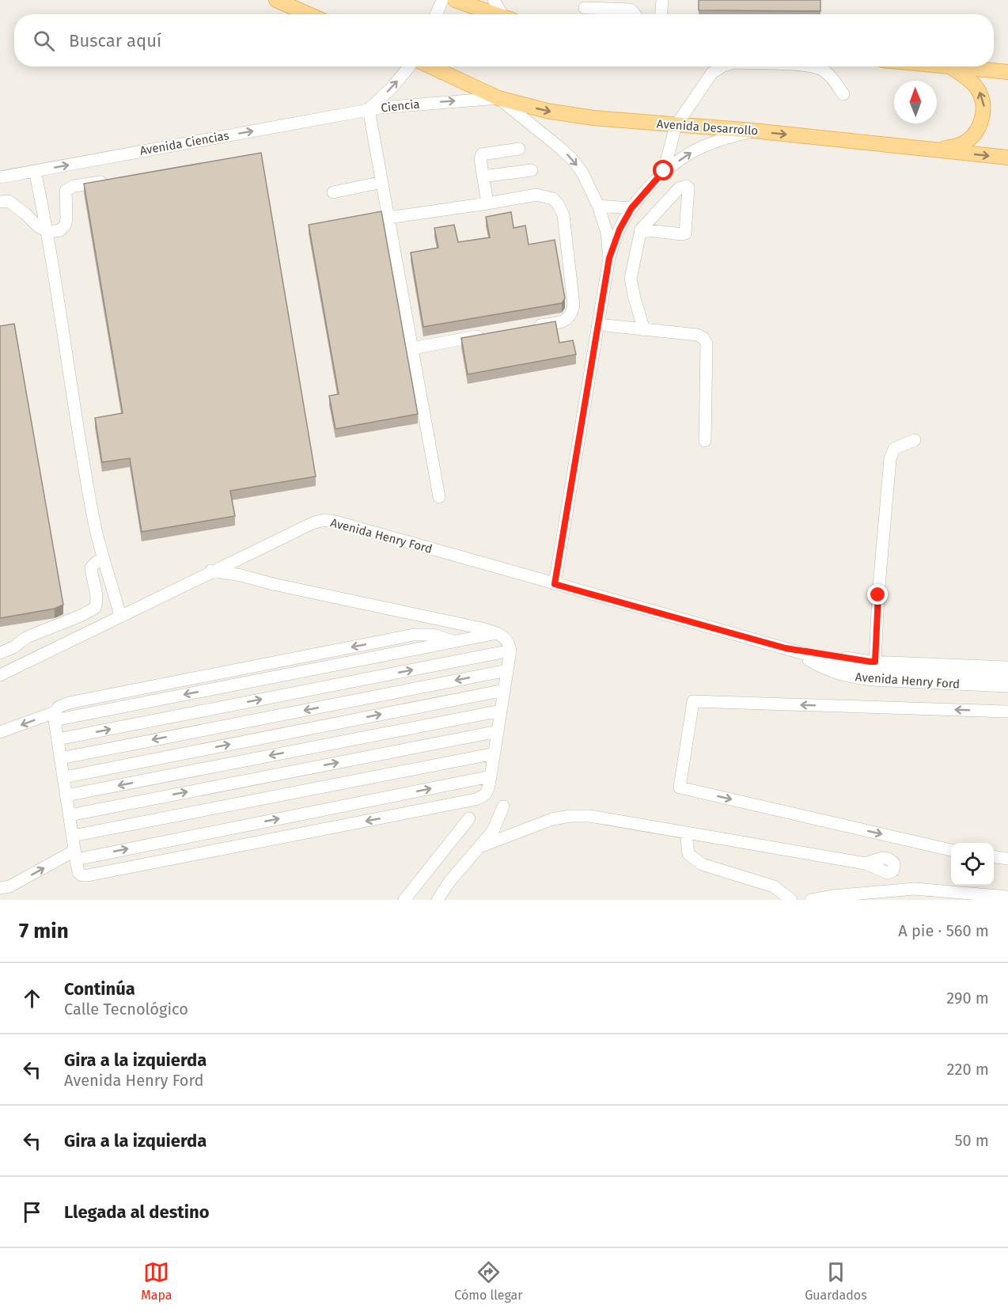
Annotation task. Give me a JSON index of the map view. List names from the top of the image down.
{
  "streets": {
    "main road": ["Avenida Desarrollo"],
    "street": ["Ciencia", "Avenida Ciencias", "Avenida Henry Ford"]
  },
  "crossings": [
    ["Ciencia", "Avenida Desarrollo"],
    ["Ciencia", "Avenida Ciencias"]
  ],
  "one_way": ["Avenida Desarrollo", "Avenida Ciencias"],
  "north": "top",
  "page": {
    "search": "Buscar aquí",
    "heading": ["7 min", "A pie · 560 m"],
    "list": [
      ["Continúa", "Calle Tecnológico", "290 m"],
      ["Gira a la izquierda", "Avenida Henry Ford", "220 m"],
      ["Gira a la izquierda", "50 m"],
      "Llegada al destino"
    ],
    "nav": ["Mapa", "Cómo llegar", "Guardados"]
  }
}
